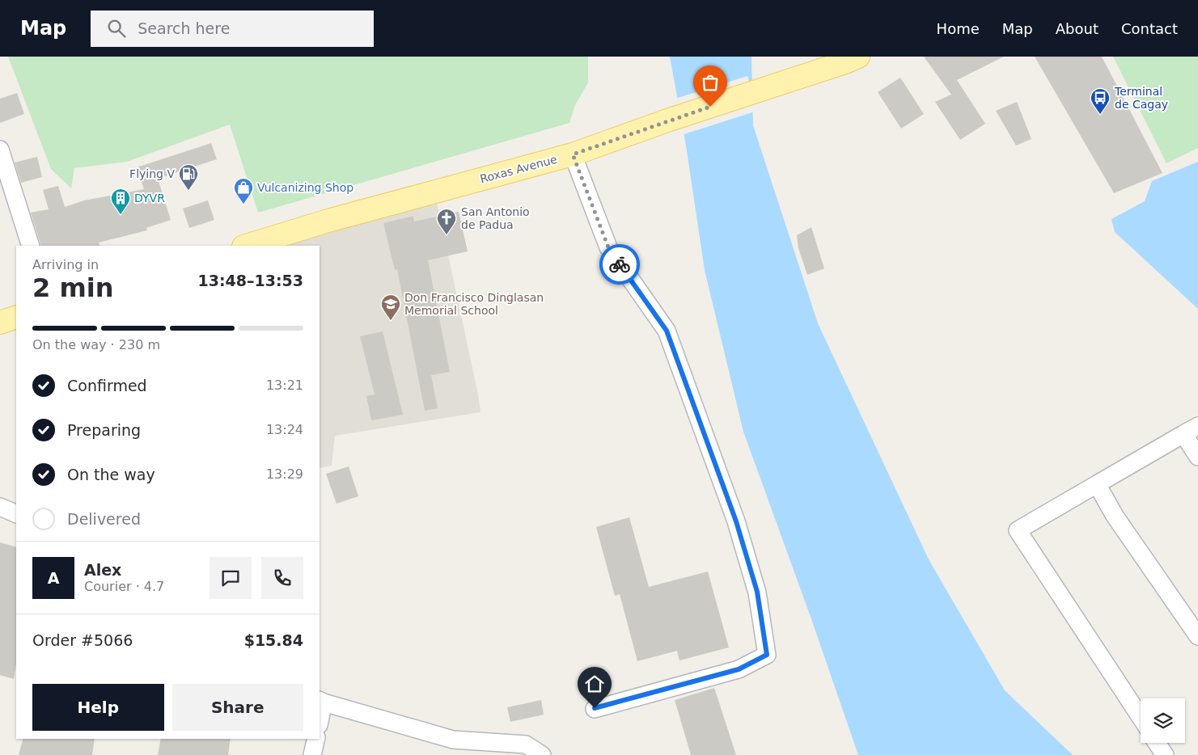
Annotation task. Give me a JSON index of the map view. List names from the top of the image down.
{
  "streets": {
    "main road": ["Roxas Avenue"]
  },
  "places": {
    "bus stop": ["Terminal de Cagay"],
    "fuel station": ["Flying V"],
    "shop": ["Vulcanizing Shop"],
    "building": ["DYVR"],
    "church": ["San Antonio de Padua"],
    "school or university": ["Don Francisco Dinglasan Memorial School"]
  },
  "page": {
    "header": "Map",
    "search": "Search here",
    "nav": [
      "Home",
      "Map",
      "About",
      "Contact"
    ],
    "heading": ["2 min", "Arriving in", "13:48–13:53"],
    "panel": [
      "Alex",
      "Courier · 4.7",
      "Order #5066",
      "$15.84"
    ],
    "bar": "On the way · 230 m",
    "list": [
      ["Confirmed", "13:21"],
      ["Preparing", "13:24"],
      ["On the way", "13:29"],
      "Delivered"
    ],
    "round": "A",
    "buttons": ["Help", "Share"]
  }
}
